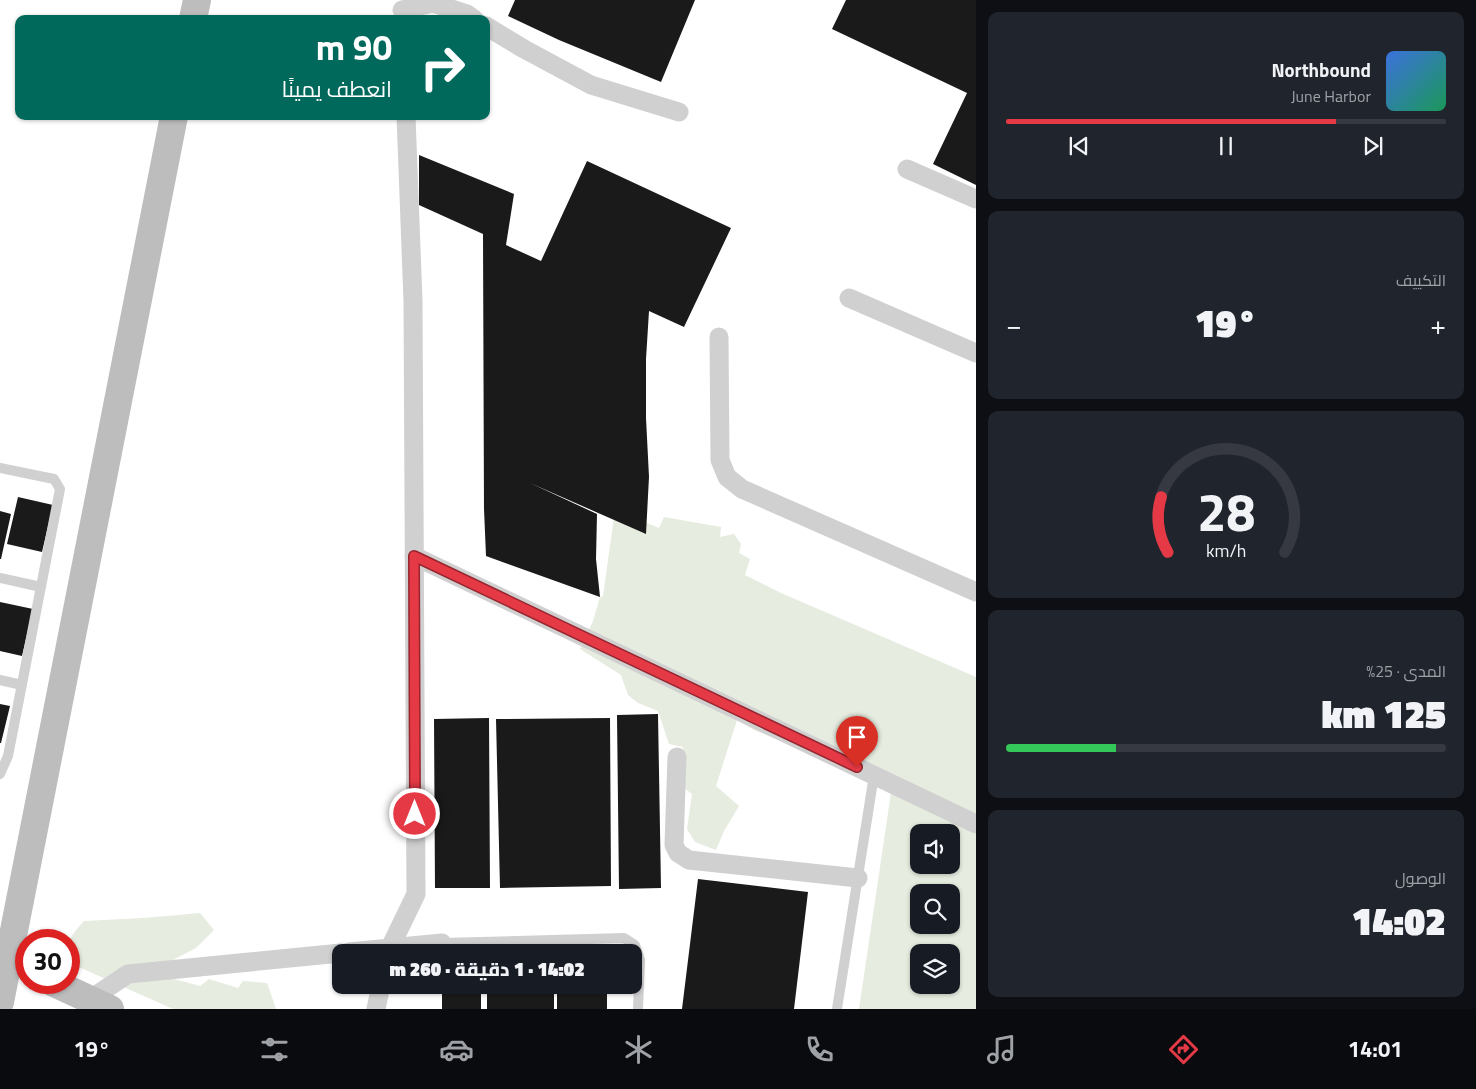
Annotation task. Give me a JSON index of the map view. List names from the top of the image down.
{
  "page": {
    "turn": ["90 m", "انعطف يمينًا"],
    "song": ["Northbound", "June Harbor"],
    "tile": [
      "التكييف",
      ["المدى · 25%", "125 km"],
      ["الوصول", "14:02"]
    ],
    "heat": ["−", "19°", "+"],
    "limit": "30",
    "trip": "14:02 · 1 دقيقة · 260 m",
    "tabs": ["14:01", "19°"],
    "gauge": ["28", "km/h"]
  }
}
